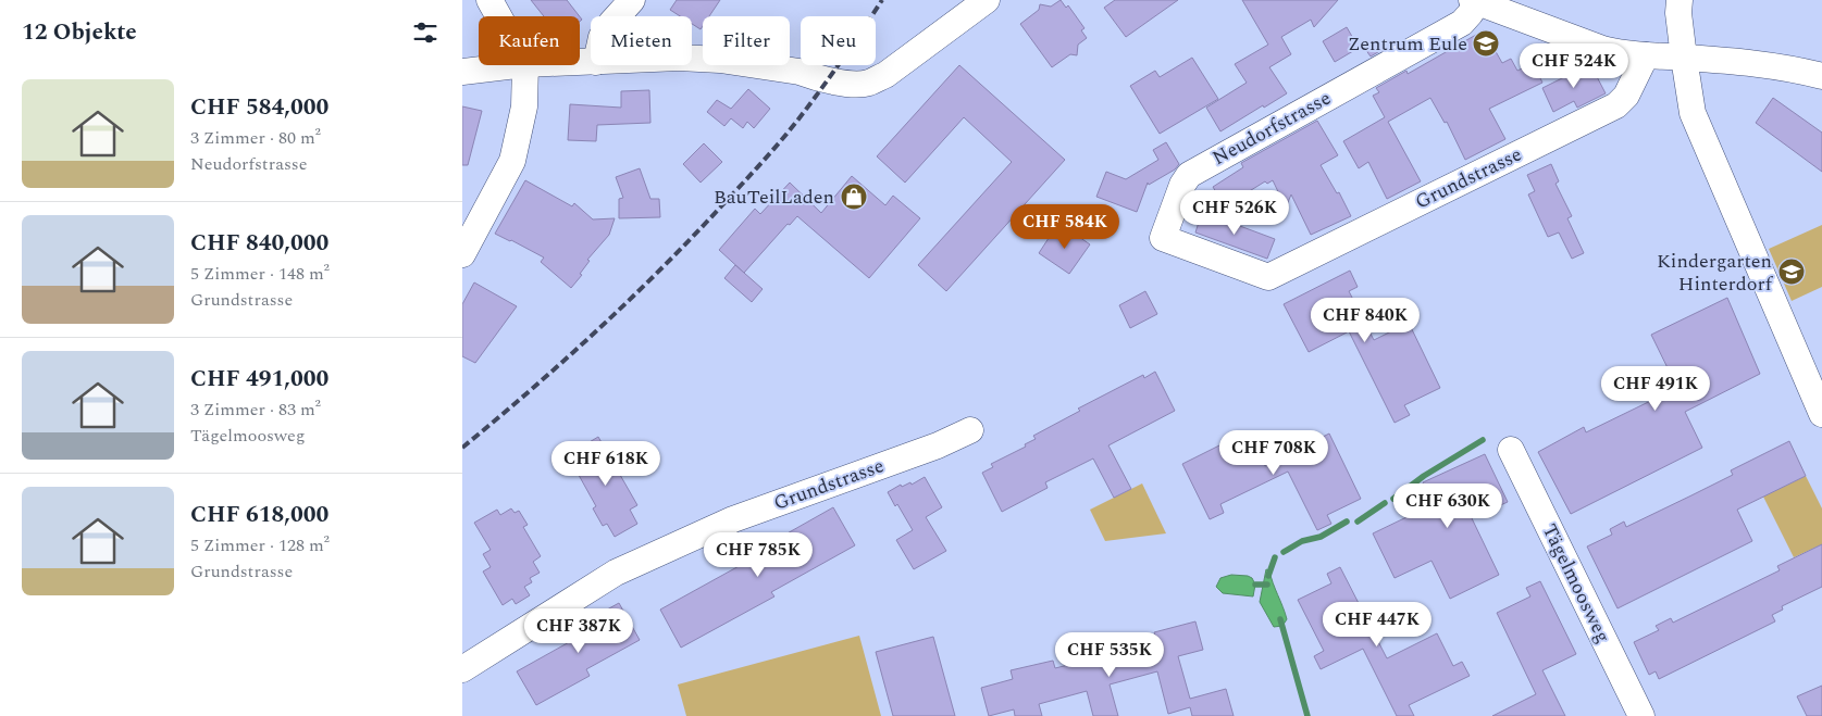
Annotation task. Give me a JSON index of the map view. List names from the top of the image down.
{
  "streets": {
    "street": ["Neudorfstrasse", "Grundstrasse", "Tägelmoosweg"]
  },
  "crossings": [
    ["Neudorfstrasse", "Grundstrasse"]
  ],
  "places": {
    "school or university": ["Zentrum Eule", "Kindergarten Hinterdorf"],
    "shop": ["BauTeilLaden"]
  },
  "page": {
    "heading": "12 Objekte",
    "chip": [
      "Kaufen",
      "Mieten",
      "Filter",
      "Neu"
    ],
    "price": [
      "CHF 524K",
      "CHF 526K",
      "CHF 584K",
      "CHF 840K",
      "CHF 491K",
      "CHF 708K",
      "CHF 618K",
      "CHF 630K",
      "CHF 785K",
      "CHF 447K",
      "CHF 387K",
      "CHF 535K"
    ],
    "list": [
      {
        "name": "CHF 584,000",
        "note": "3 Zimmer · 80 m² · Neudorfstrasse"
      },
      {
        "name": "CHF 840,000",
        "note": "5 Zimmer · 148 m² · Grundstrasse"
      },
      {
        "name": "CHF 491,000",
        "note": "3 Zimmer · 83 m² · Tägelmoosweg"
      },
      {
        "name": "CHF 618,000",
        "note": "5 Zimmer · 128 m² · Grundstrasse"
      }
    ]
  }
}
